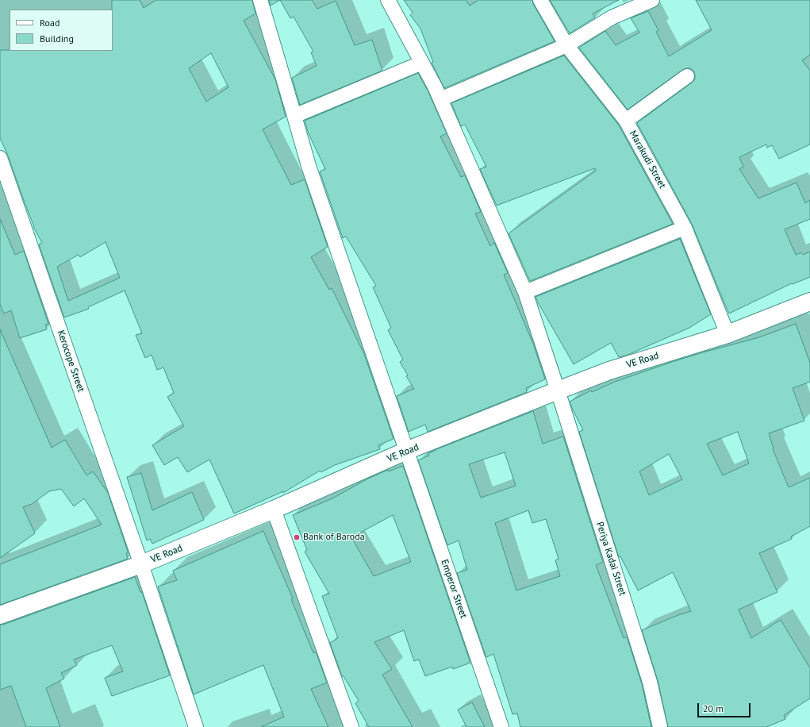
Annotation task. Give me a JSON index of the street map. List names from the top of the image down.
{
  "streets": {
    "street": [
      "Marakudi Street",
      "VE Road",
      "Kerocope Street",
      "Periya Kadai Street",
      "Emperor Street"
    ]
  },
  "crossings": [
    ["Marakudi Street", "VE Road"],
    ["VE Road", "Kerocope Street"],
    ["VE Road", "Periya Kadai Street"],
    ["VE Road", "Emperor Street"]
  ],
  "places": ["Bank of Baroda"],
  "legend": ["Road", "Building"],
  "scale_bar": "20 m"
}
